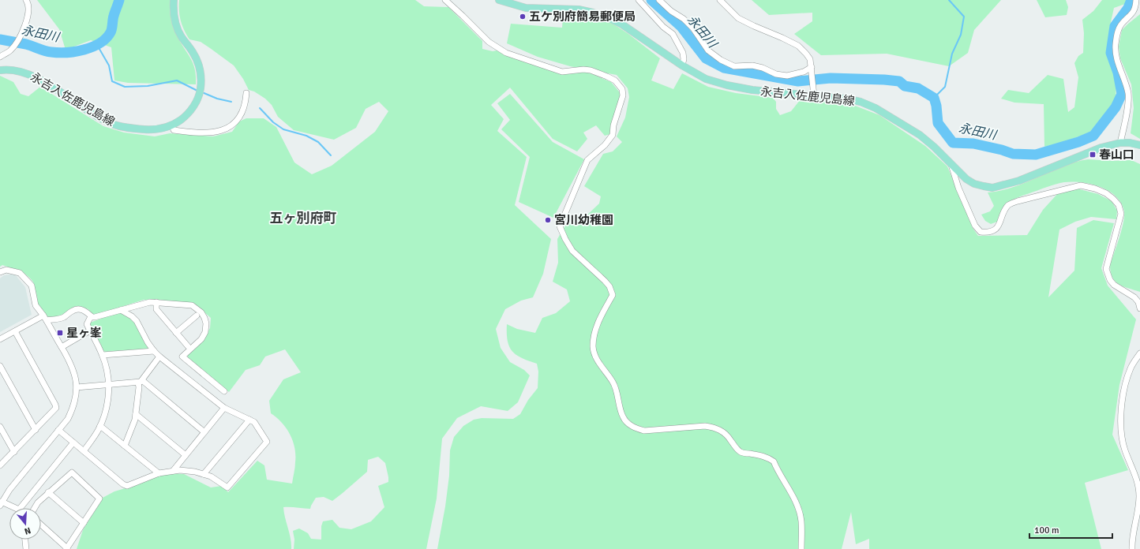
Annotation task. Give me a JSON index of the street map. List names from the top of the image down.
{
  "streets": {
    "main road": ["永吉入佐鹿児島線"]
  },
  "districts": ["五ヶ別府町"],
  "water": ["永田川"],
  "places": {
    "other": ["五ケ別府簡易郵便局", "宮川幼稚園"],
    "transit": ["春山口", "星ヶ峯"]
  },
  "scale_bar": "100 m",
  "north": "bottom"
}
